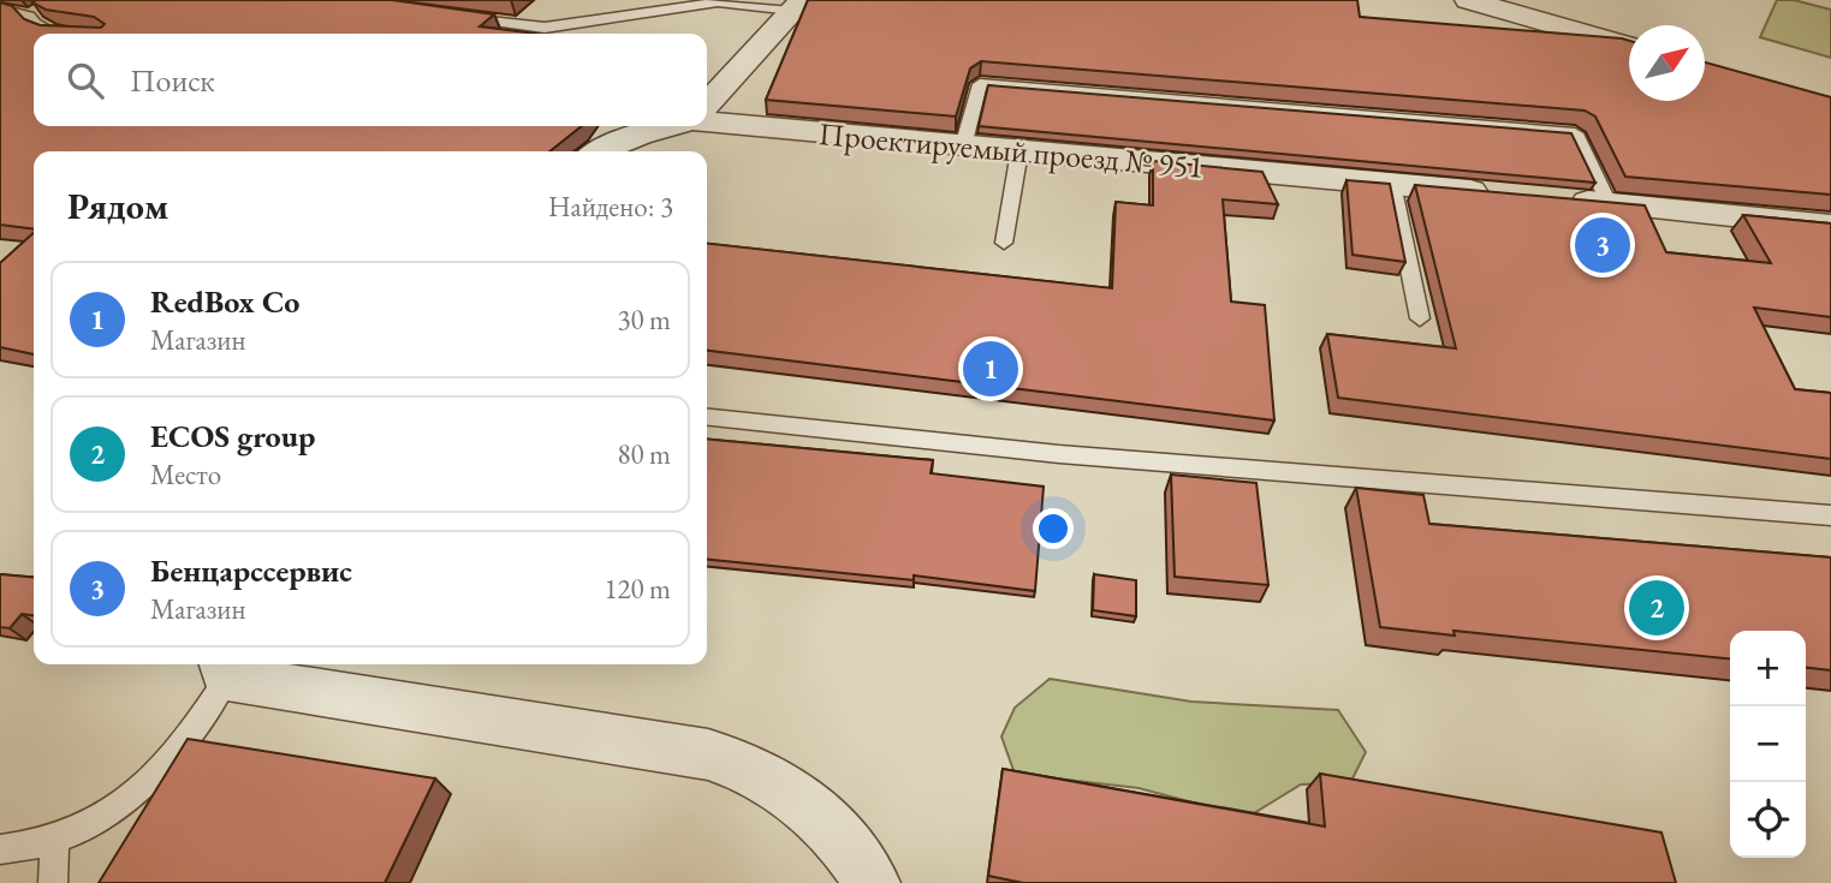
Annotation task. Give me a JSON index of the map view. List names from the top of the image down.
{
  "streets": {
    "street": ["Проектируемый проезд № 951"]
  },
  "north": "top right",
  "page": {
    "search": "Поиск",
    "heading": ["Рядом", "Найдено: 3"],
    "pins": ["3", "1", "2"],
    "list": [
      {
        "mark": "1",
        "name": "RedBox Co",
        "note": "Магазин",
        "value": "30 m"
      },
      {
        "mark": "2",
        "name": "ECOS group",
        "note": "Место",
        "value": "80 m"
      },
      {
        "mark": "3",
        "name": "Бенцарссервис",
        "note": "Магазин",
        "value": "120 m"
      }
    ],
    "map_buttons": ["+", "−"]
  }
}
